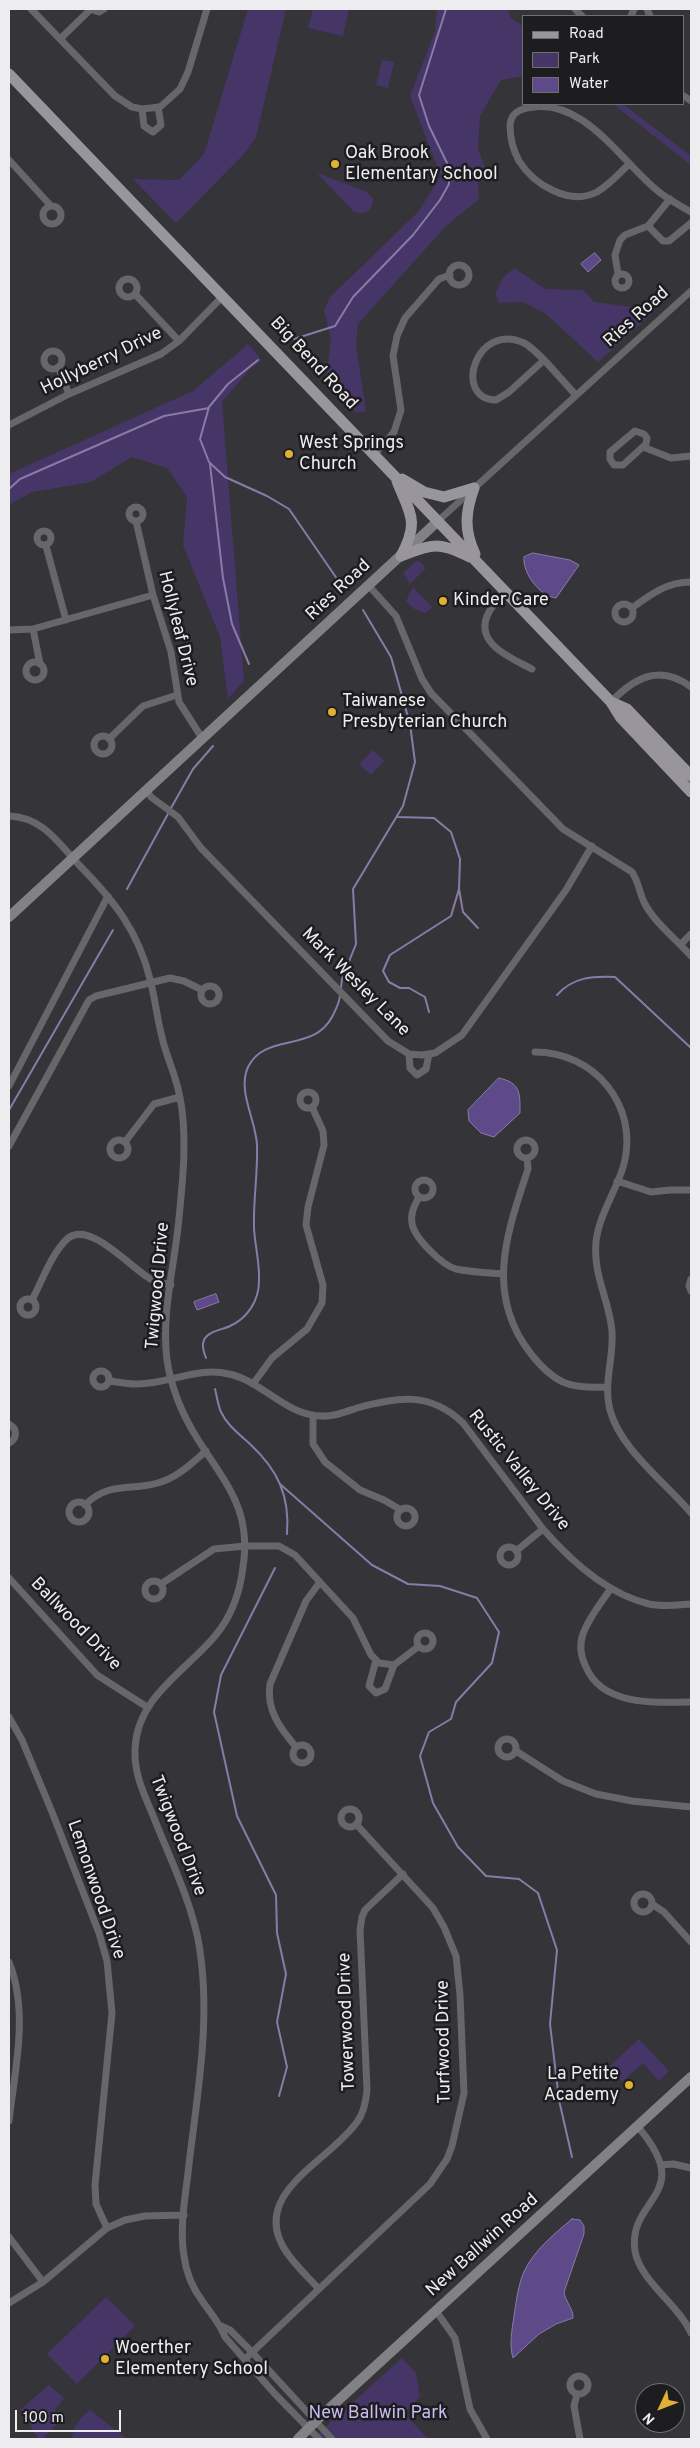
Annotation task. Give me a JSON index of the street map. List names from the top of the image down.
{
  "streets": {
    "main road": ["Big Bend Road"],
    "street": [
      "Ries Road",
      "Hollyberry Drive",
      "Hollyleaf Drive",
      "Mark Wesley Lane",
      "Twigwood Drive",
      "Rustic Valley Drive",
      "Ballwood Drive",
      "Lemonwood Drive",
      "Towerwood Drive",
      "Turfwood Drive",
      "New Ballwin Road"
    ]
  },
  "crossings": [
    ["Ries Road", "Big Bend Road"],
    ["Ries Road", "Hollyleaf Drive"],
    ["Ries Road", "Mark Wesley Lane"],
    ["Ries Road", "Twigwood Drive"],
    ["Hollyberry Drive", "Big Bend Road"],
    ["Twigwood Drive", "Rustic Valley Drive"],
    ["Twigwood Drive", "Ballwood Drive"],
    ["Twigwood Drive", "Turfwood Drive"],
    ["Twigwood Drive", "New Ballwin Road"],
    ["Towerwood Drive", "Turfwood Drive"]
  ],
  "parks": ["New Ballwin Park"],
  "places": [
    "Oak Brook Elementary School",
    "West Springs Church",
    "Kinder Care",
    "Taiwanese Presbyterian Church",
    "La Petite Academy",
    "Woerther Elementery School"
  ],
  "legend": ["Road", "Park", "Water"],
  "scale_bar": "100 m",
  "north": "bottom left"
}
